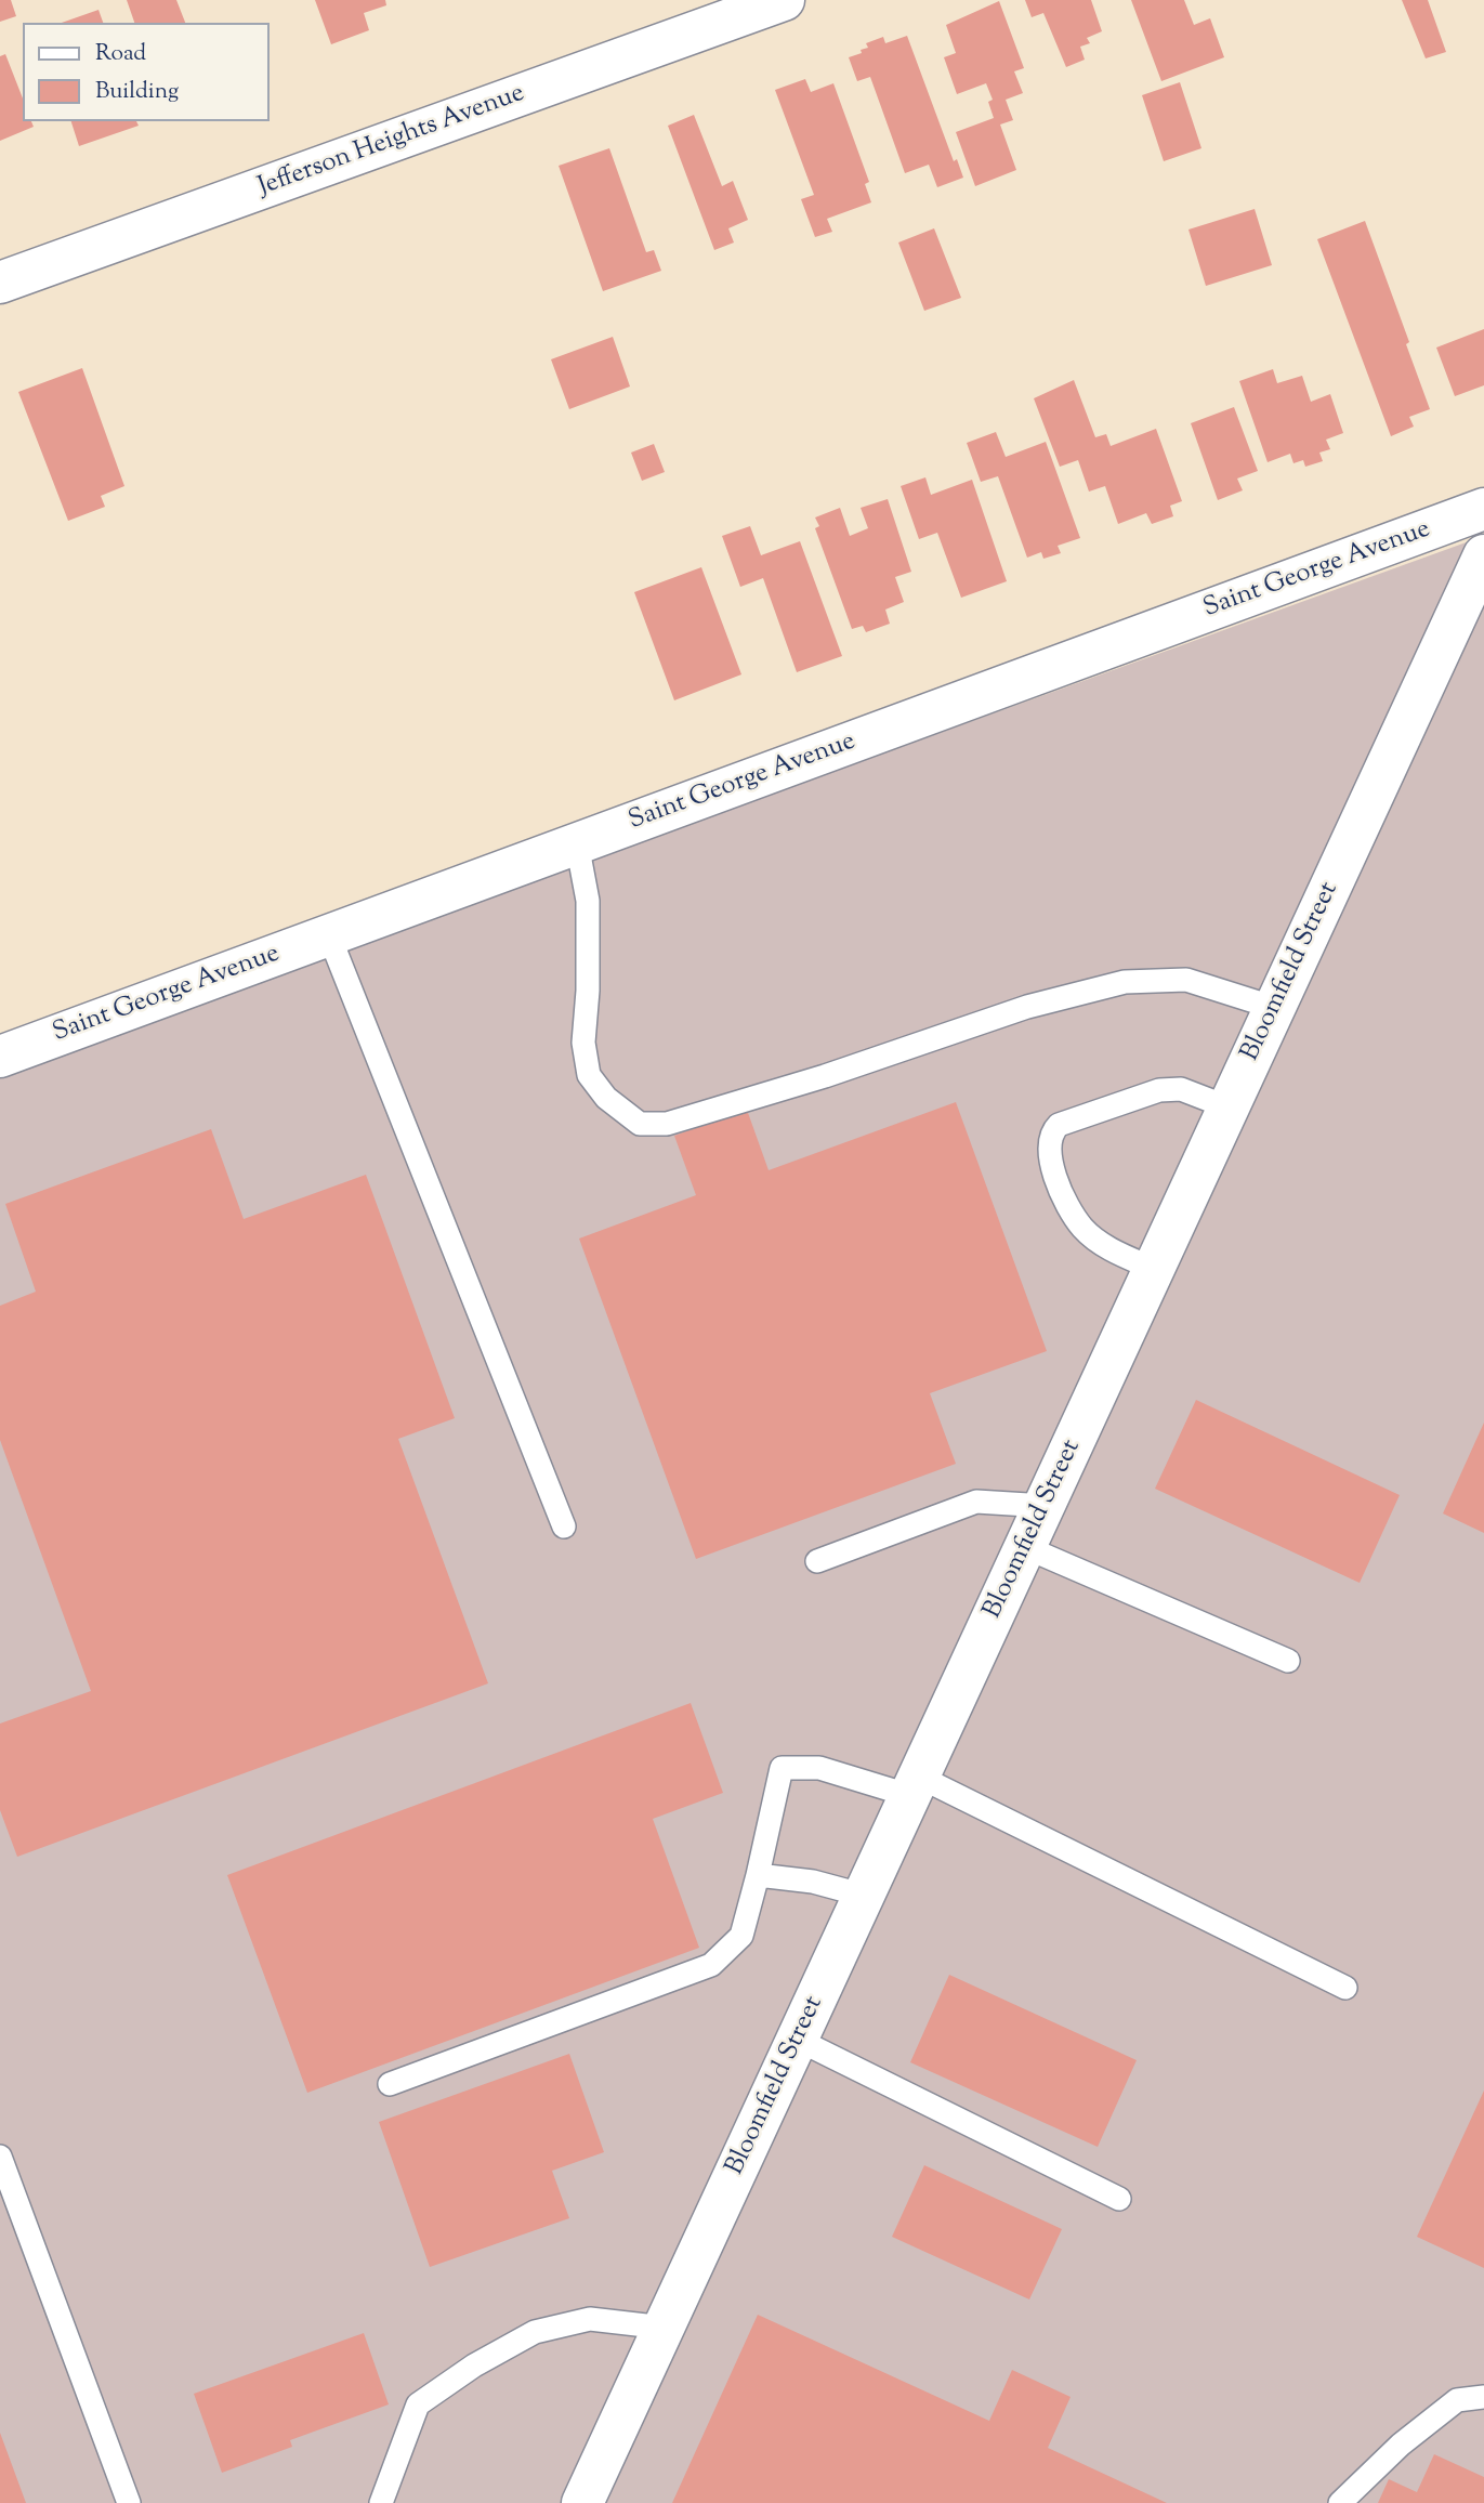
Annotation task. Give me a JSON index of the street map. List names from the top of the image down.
{
  "streets": {
    "street": ["Jefferson Heights Avenue", "Saint George Avenue", "Bloomfield Street"]
  },
  "legend": ["Road", "Building"]
}
